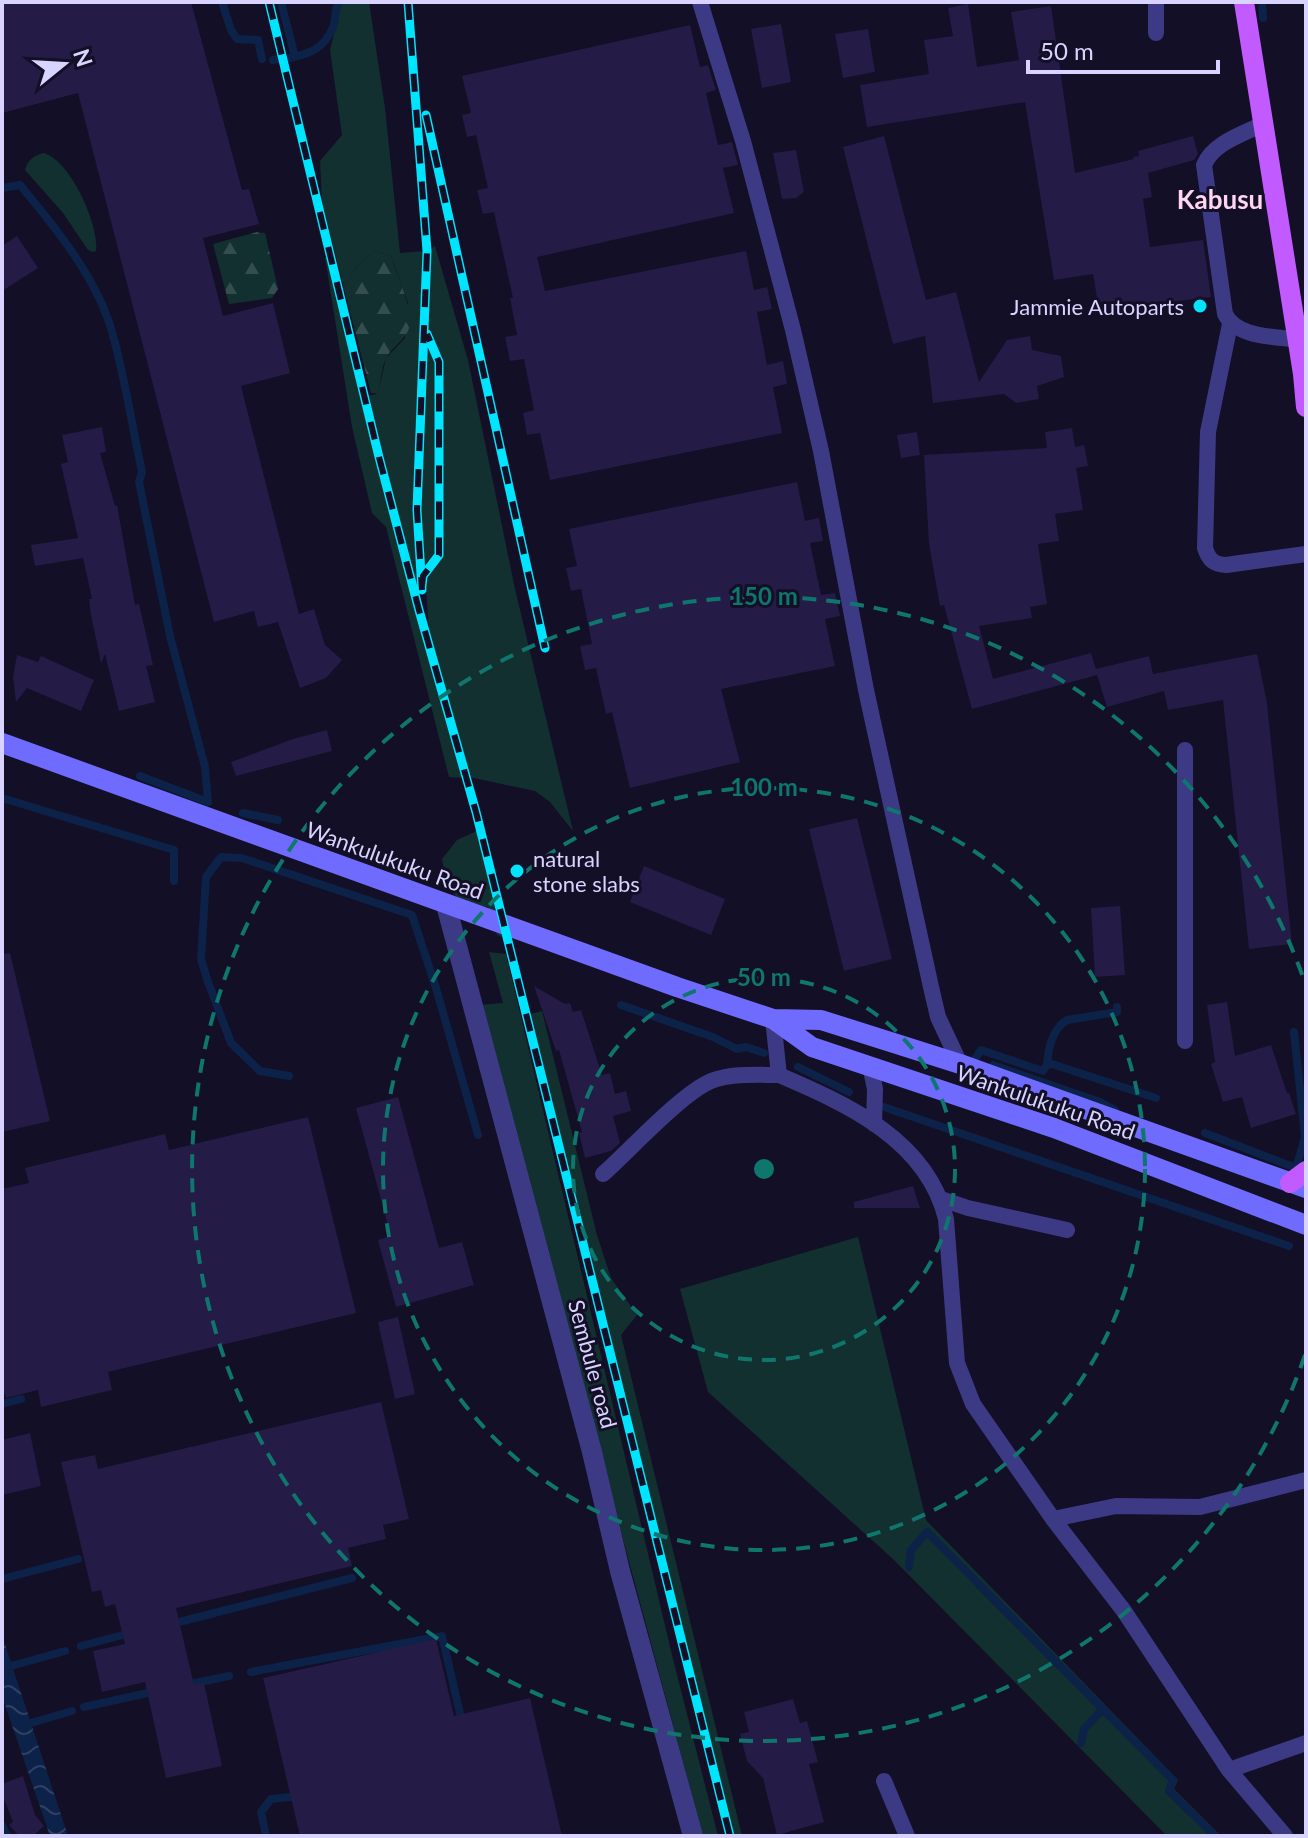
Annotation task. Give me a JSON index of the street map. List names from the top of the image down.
{
  "streets": {
    "main road": ["Wankulukuku Road"],
    "street": ["Sembule road"]
  },
  "crossings": [
    ["Wankulukuku Road", "Sembule road"]
  ],
  "districts": ["Kabusu"],
  "places": ["Jammie Autoparts", "natural stone slabs"],
  "scale_bar": "50 m",
  "north": "right",
  "rings": ["150 m", "100 m", "50 m"]
}
